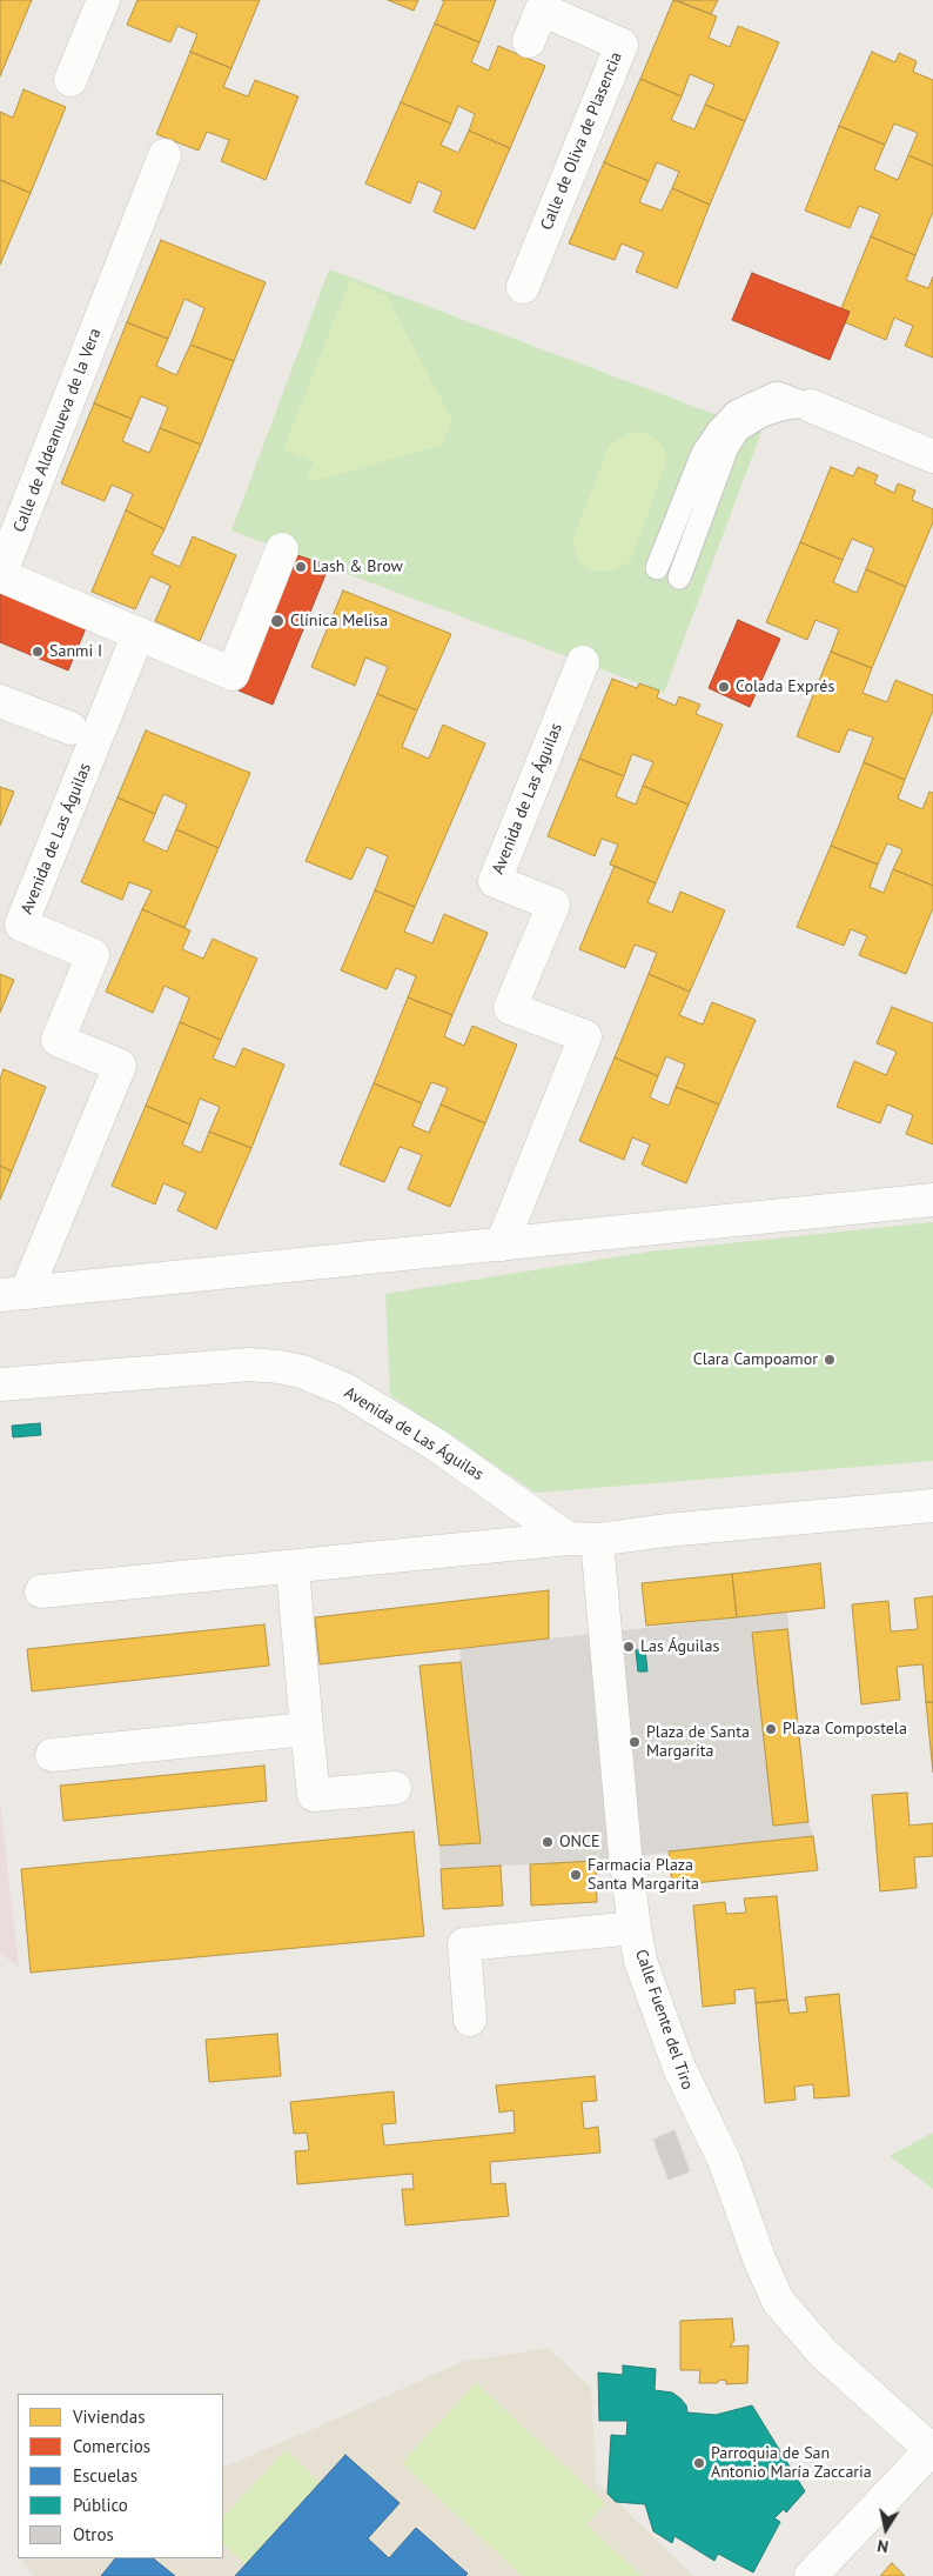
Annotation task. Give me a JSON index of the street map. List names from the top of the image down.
{
  "streets": {
    "street": [
      "Calle de Oliva de Plasencia",
      "Calle de Aldeanueva de la Vera",
      "Avenida de Las Águilas",
      "Calle Fuente del Tiro"
    ]
  },
  "crossings": [
    ["Calle de Aldeanueva de la Vera", "Avenida de Las Águilas"],
    ["Avenida de Las Águilas", "Calle Fuente del Tiro"]
  ],
  "places": [
    "Lash & Brow",
    "Clínica Melisa",
    "Sanmi I",
    "Colada Exprés",
    "Clara Campoamor",
    "Las Águilas",
    "Plaza Compostela",
    "Plaza de Santa Margarita",
    "ONCE",
    "Farmacia Plaza Santa Margarita",
    "Parroquia de San Antonio María Zaccaria"
  ],
  "legend": [
    "Viviendas",
    "Comercios",
    "Escuelas",
    "Público",
    "Otros"
  ],
  "north": "bottom"
}
